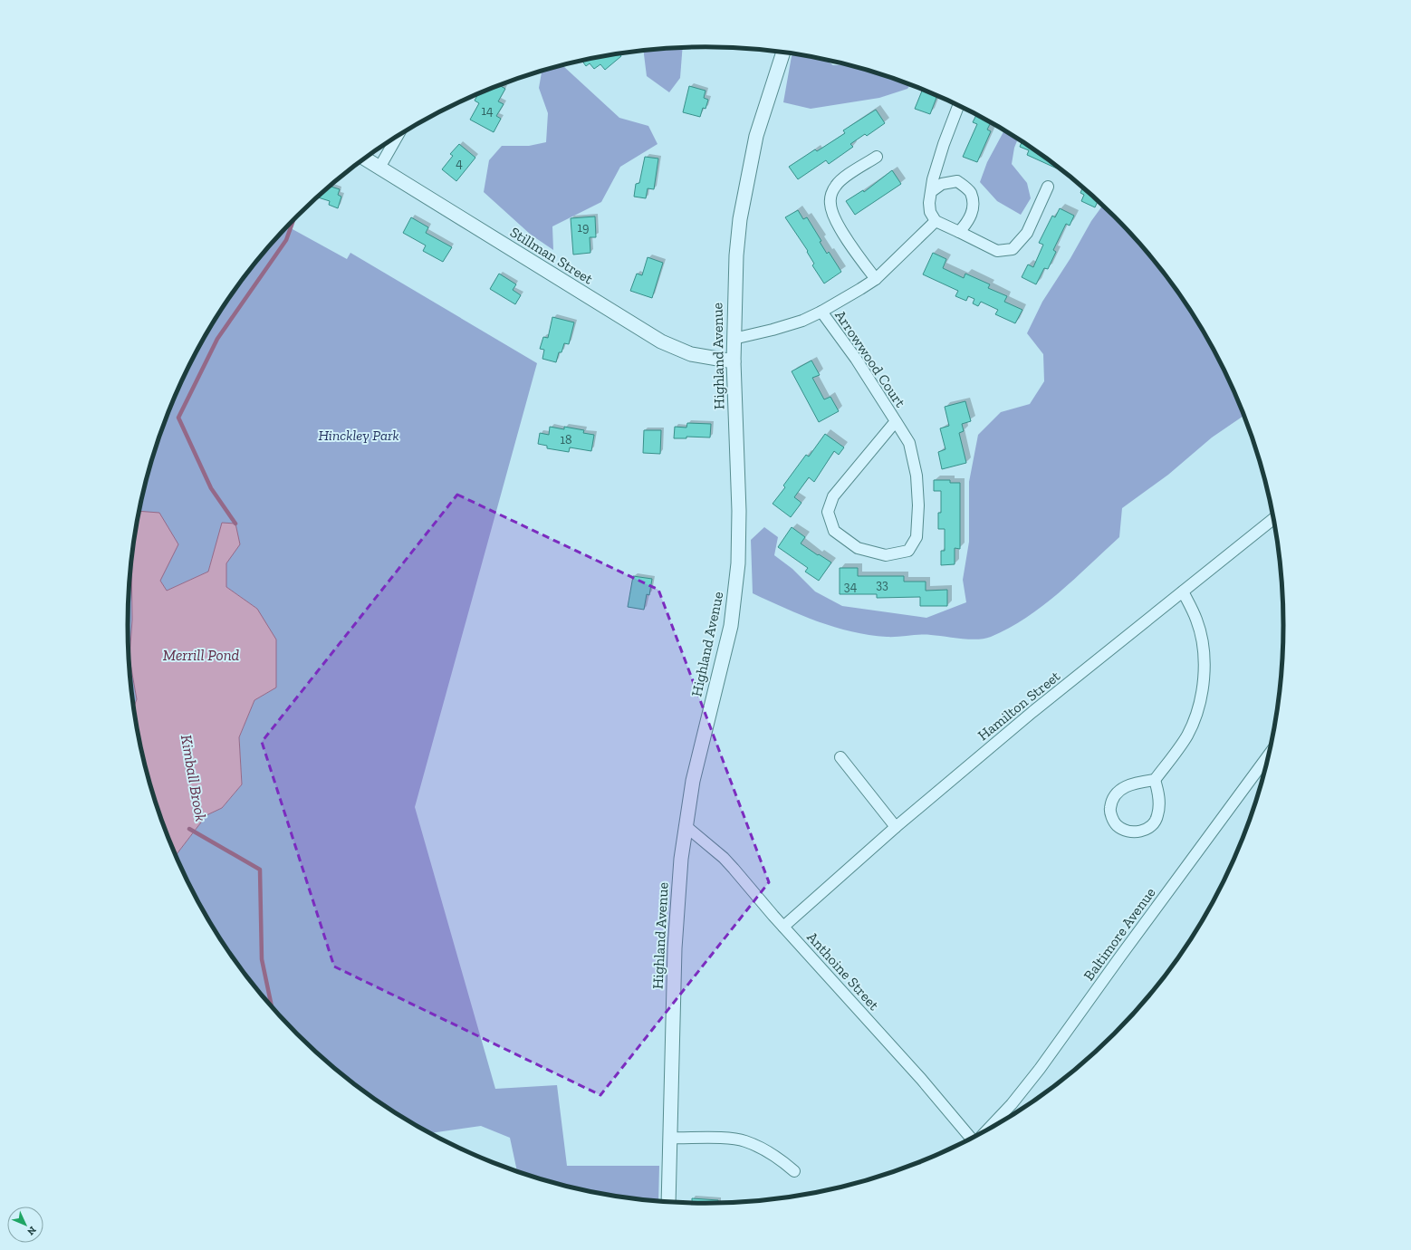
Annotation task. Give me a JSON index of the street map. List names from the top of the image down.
{
  "streets": {
    "street": [
      "Stillman Street",
      "Highland Avenue",
      "Arrowwood Court",
      "Hamilton Street",
      "Baltimore Avenue",
      "Anthoine Street"
    ]
  },
  "crossings": [
    ["Stillman Street", "Highland Avenue"],
    ["Highland Avenue", "Anthoine Street"],
    ["Hamilton Street", "Anthoine Street"]
  ],
  "water": ["Merrill Pond", "Kimball Brook"],
  "parks": ["Hinckley Park"],
  "house_numbers": [
    "14",
    "4",
    "19",
    "18",
    "33",
    "34"
  ],
  "north": "bottom right"
}
